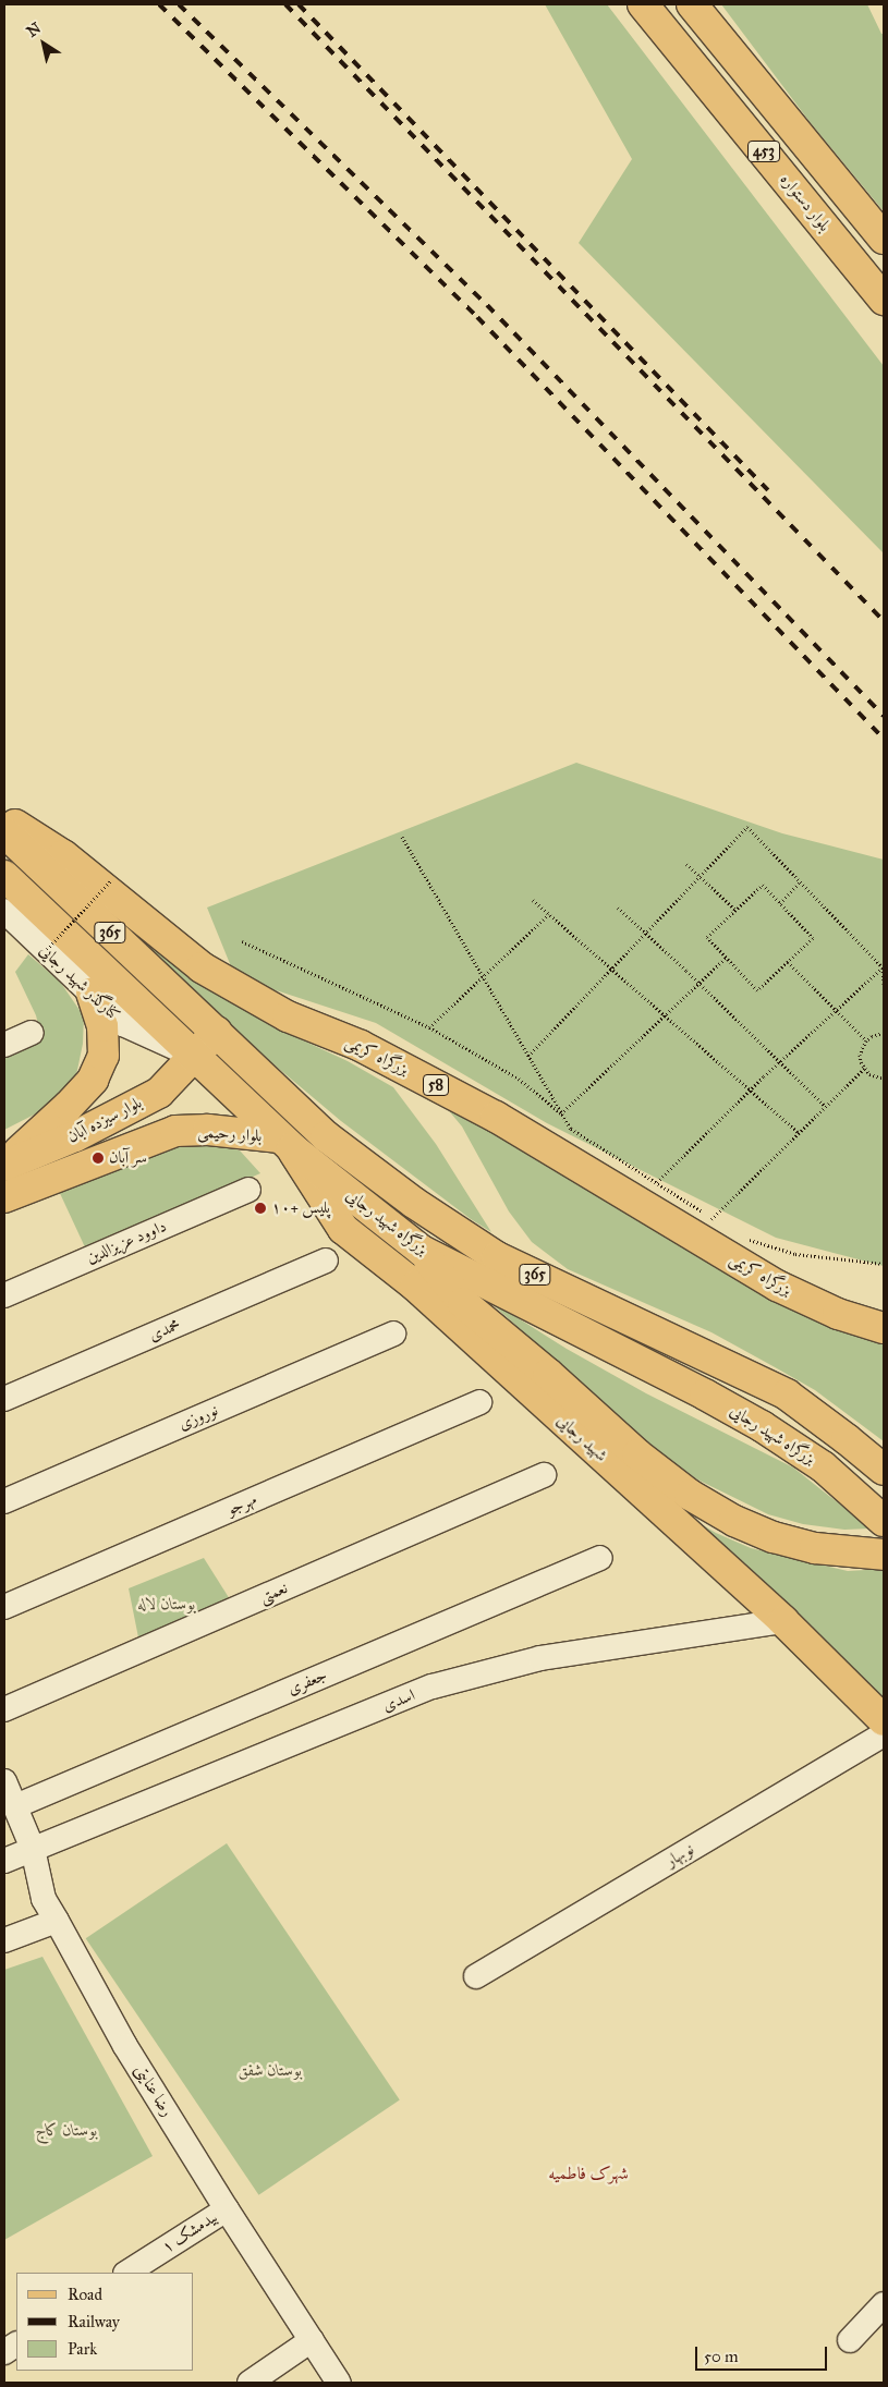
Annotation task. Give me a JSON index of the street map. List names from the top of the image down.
{
  "streets": {
    "main road": [
      "453",
      "بلوار دستواره",
      "365",
      "بزرگراه کریمی",
      "58",
      "بلوار سیزده آبان",
      "بلوار رحیمی",
      "بزرگراه شهید رجایی",
      "شهید رجایی"
    ],
    "street": [
      "کنارگذر شهید رجایی",
      "داوود عزیزالدین",
      "محمدی",
      "نوروزی",
      "مهرجو",
      "نعمتی",
      "جعفری",
      "اسدی",
      "نوبهار",
      "رضا عنایتی",
      "بیدمشک ۱"
    ]
  },
  "crossings": [
    ["کنارگذر شهید رجایی", "بلوار سیزده آبان"],
    ["کنارگذر شهید رجایی", "بزرگراه شهید رجایی"],
    ["بلوار سیزده آبان", "بلوار رحیمی"],
    ["بلوار سیزده آبان", "بزرگراه شهید رجایی"],
    ["بلوار رحیمی", "بزرگراه شهید رجایی"],
    ["بلوار رحیمی", "شهید رجایی"],
    ["بزرگراه شهید رجایی", "شهید رجایی"],
    ["شهید رجایی", "اسدی"],
    ["جعفری", "رضا عنایتی"],
    ["اسدی", "رضا عنایتی"],
    ["رضا عنایتی", "بیدمشک ۱"]
  ],
  "districts": ["شهرک فاطمیه"],
  "parks": ["بوستان لاله", "بوستان شفق", "بوستان کاج"],
  "places": ["سر آبان", "پلیس +۱۰"],
  "legend": ["Road", "Railway", "Park"],
  "scale_bar": "50 m",
  "north": "top left"
}
